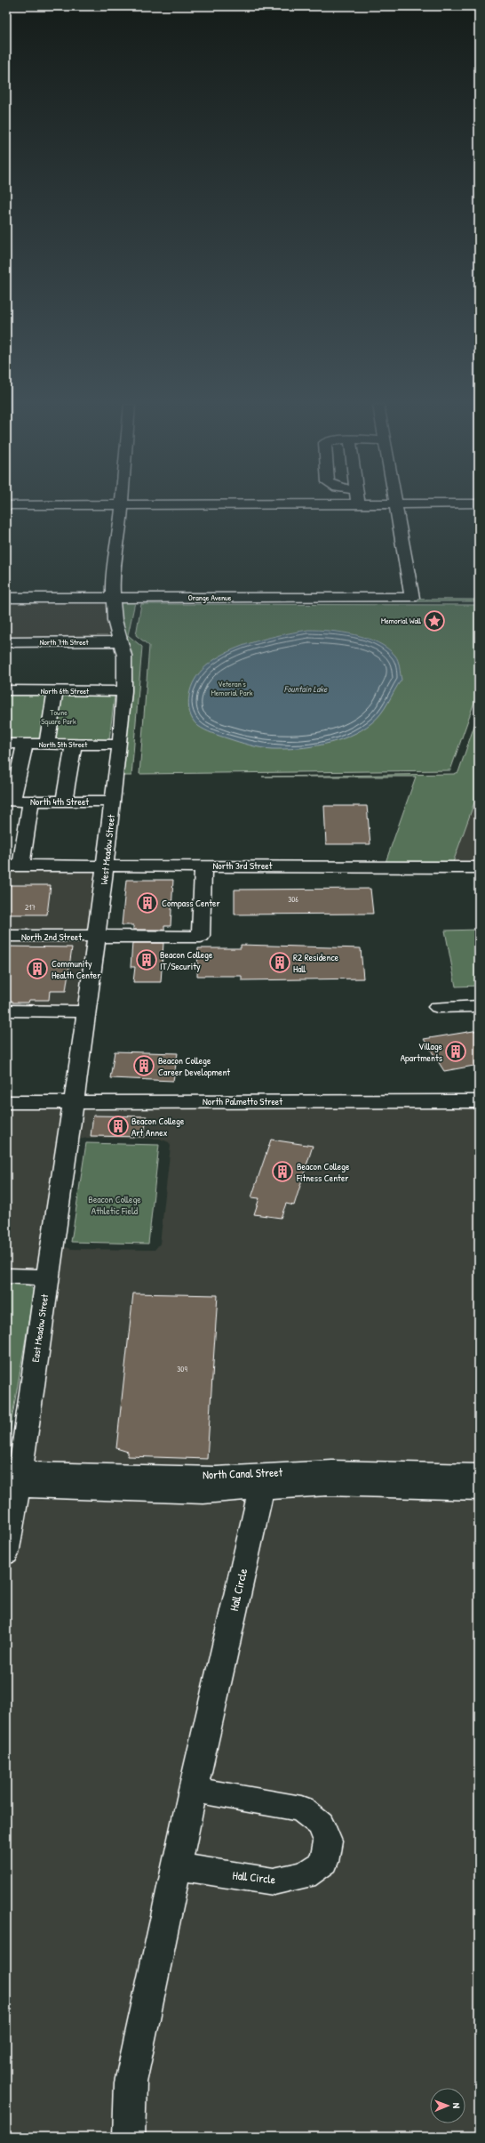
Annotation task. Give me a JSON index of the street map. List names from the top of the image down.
{
  "streets": {
    "street": [
      "Orange Avenue",
      "North 7th Street",
      "North 6th Street",
      "North 5th Street",
      "North 4th Street",
      "West Meadow Street",
      "North 3rd Street",
      "North 2nd Street",
      "North Palmetto Street",
      "East Meadow Street",
      "North Canal Street",
      "Hall Circle"
    ]
  },
  "crossings": [
    ["Orange Avenue", "West Meadow Street"],
    ["North 7th Street", "West Meadow Street"],
    ["North 6th Street", "West Meadow Street"],
    ["North 5th Street", "West Meadow Street"],
    ["North 4th Street", "West Meadow Street"],
    ["West Meadow Street", "North 3rd Street"],
    ["West Meadow Street", "North 2nd Street"],
    ["West Meadow Street", "North Palmetto Street"],
    ["West Meadow Street", "East Meadow Street"],
    ["North 3rd Street", "North 2nd Street"],
    ["North Palmetto Street", "East Meadow Street"],
    ["North Canal Street", "Hall Circle"]
  ],
  "water": ["Fountain Lake"],
  "parks": ["Veteran's Memorial Park", "Towne Square Park", "Beacon College Athletic Field"],
  "places": {
    "place": ["Memorial Wall"],
    "building": [
      "Compass Center",
      "Beacon College IT/Security",
      "R2 Residence Hall",
      "Community Health Center",
      "Village Apartments",
      "Beacon College Career Development",
      "Beacon College Art Annex",
      "Beacon College Fitness Center"
    ]
  },
  "house_numbers": ["306", "217", "309"],
  "north": "right"
}
